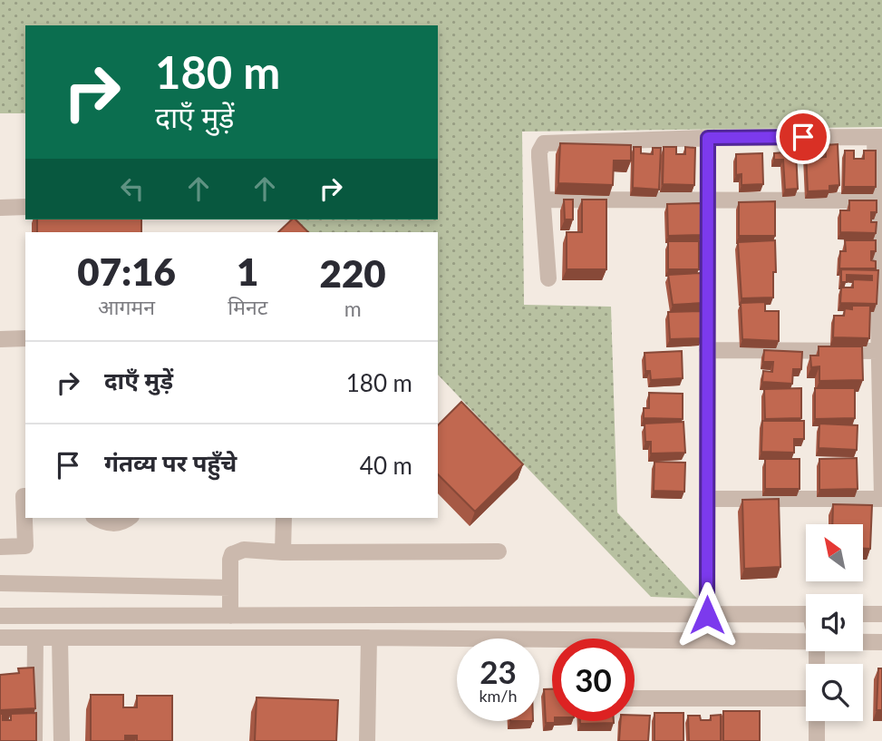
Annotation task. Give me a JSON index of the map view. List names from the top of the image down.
{
  "north": "top left",
  "page": {
    "turn": ["180 m", "दाएँ मुड़ें"],
    "eta": [
      "07:16",
      "आगमन",
      "1",
      "मिनट",
      "220",
      "m"
    ],
    "list": [
      {
        "name": "दाएँ मुड़ें",
        "value": "180 m"
      },
      {
        "name": "गंतव्य पर पहुँचे",
        "value": "40 m"
      }
    ],
    "speed": "23 km/h",
    "limit": "30"
  }
}
